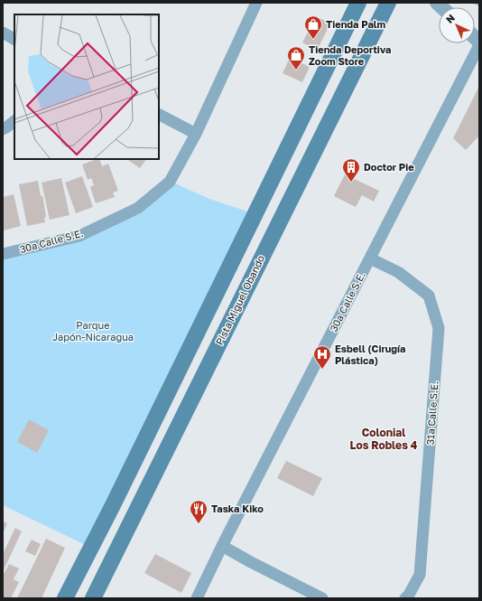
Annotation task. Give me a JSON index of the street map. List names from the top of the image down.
{
  "streets": {
    "main road": ["Pista Miguel Obando"],
    "street": ["30a Calle S.E.", "31a Calle S.E."]
  },
  "crossings": [
    ["30a Calle S.E.", "31a Calle S.E."]
  ],
  "districts": ["Colonial Los Robles 4"],
  "parks": ["Parque Japón-Nicaragua"],
  "places": {
    "shop": ["Tienda Palm", "Tienda Deportiva Zoom Store"],
    "building": ["Doctor Pie"],
    "hospital": ["Esbell (Cirugía Plástica)"],
    "restaurant": ["Taska Kiko"]
  },
  "north": "top left"
}
